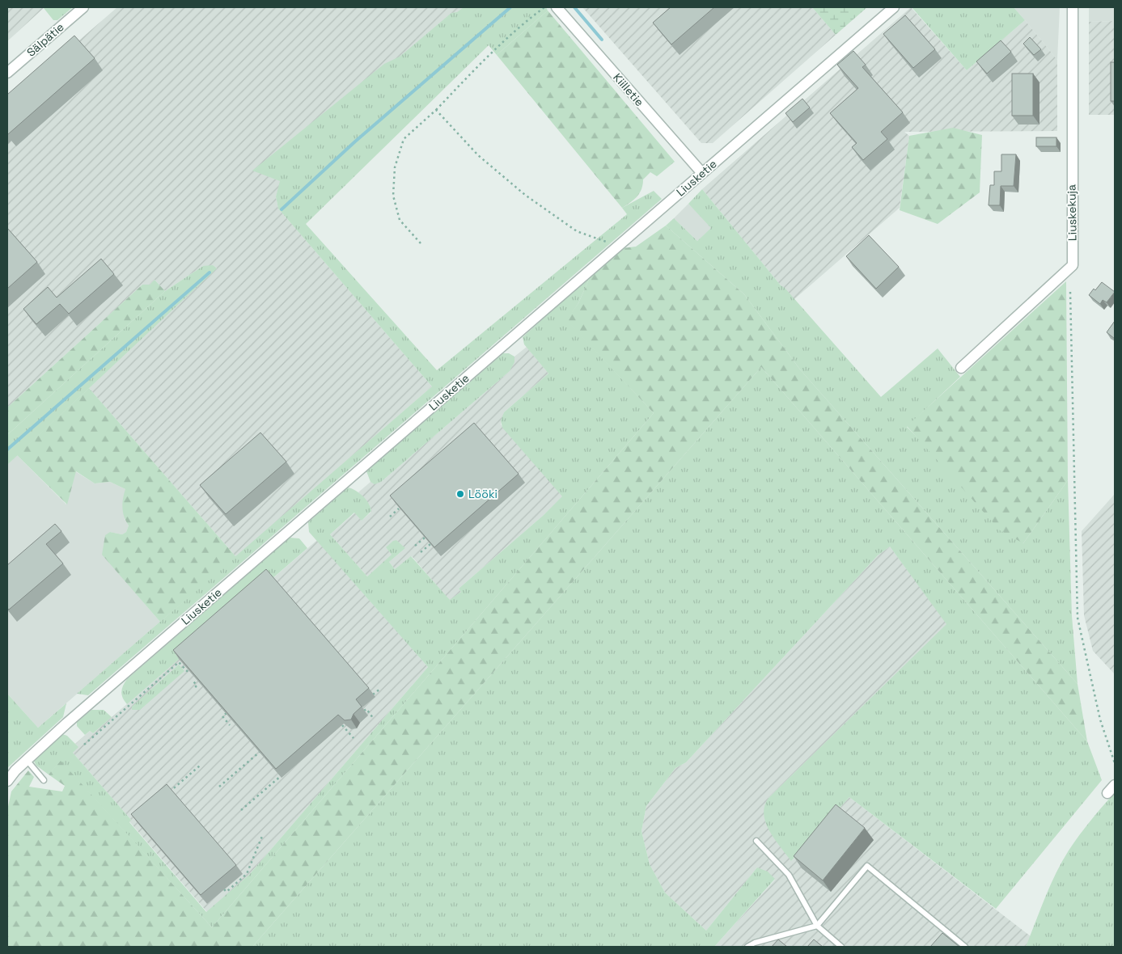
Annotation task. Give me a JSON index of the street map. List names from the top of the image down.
{
  "streets": {
    "street": [
      "Sälpätie",
      "Kiilletie",
      "Liusketie",
      "Liuskekuja"
    ]
  },
  "crossings": [
    ["Kiilletie", "Liusketie"]
  ],
  "places": ["Lööki"]
}
